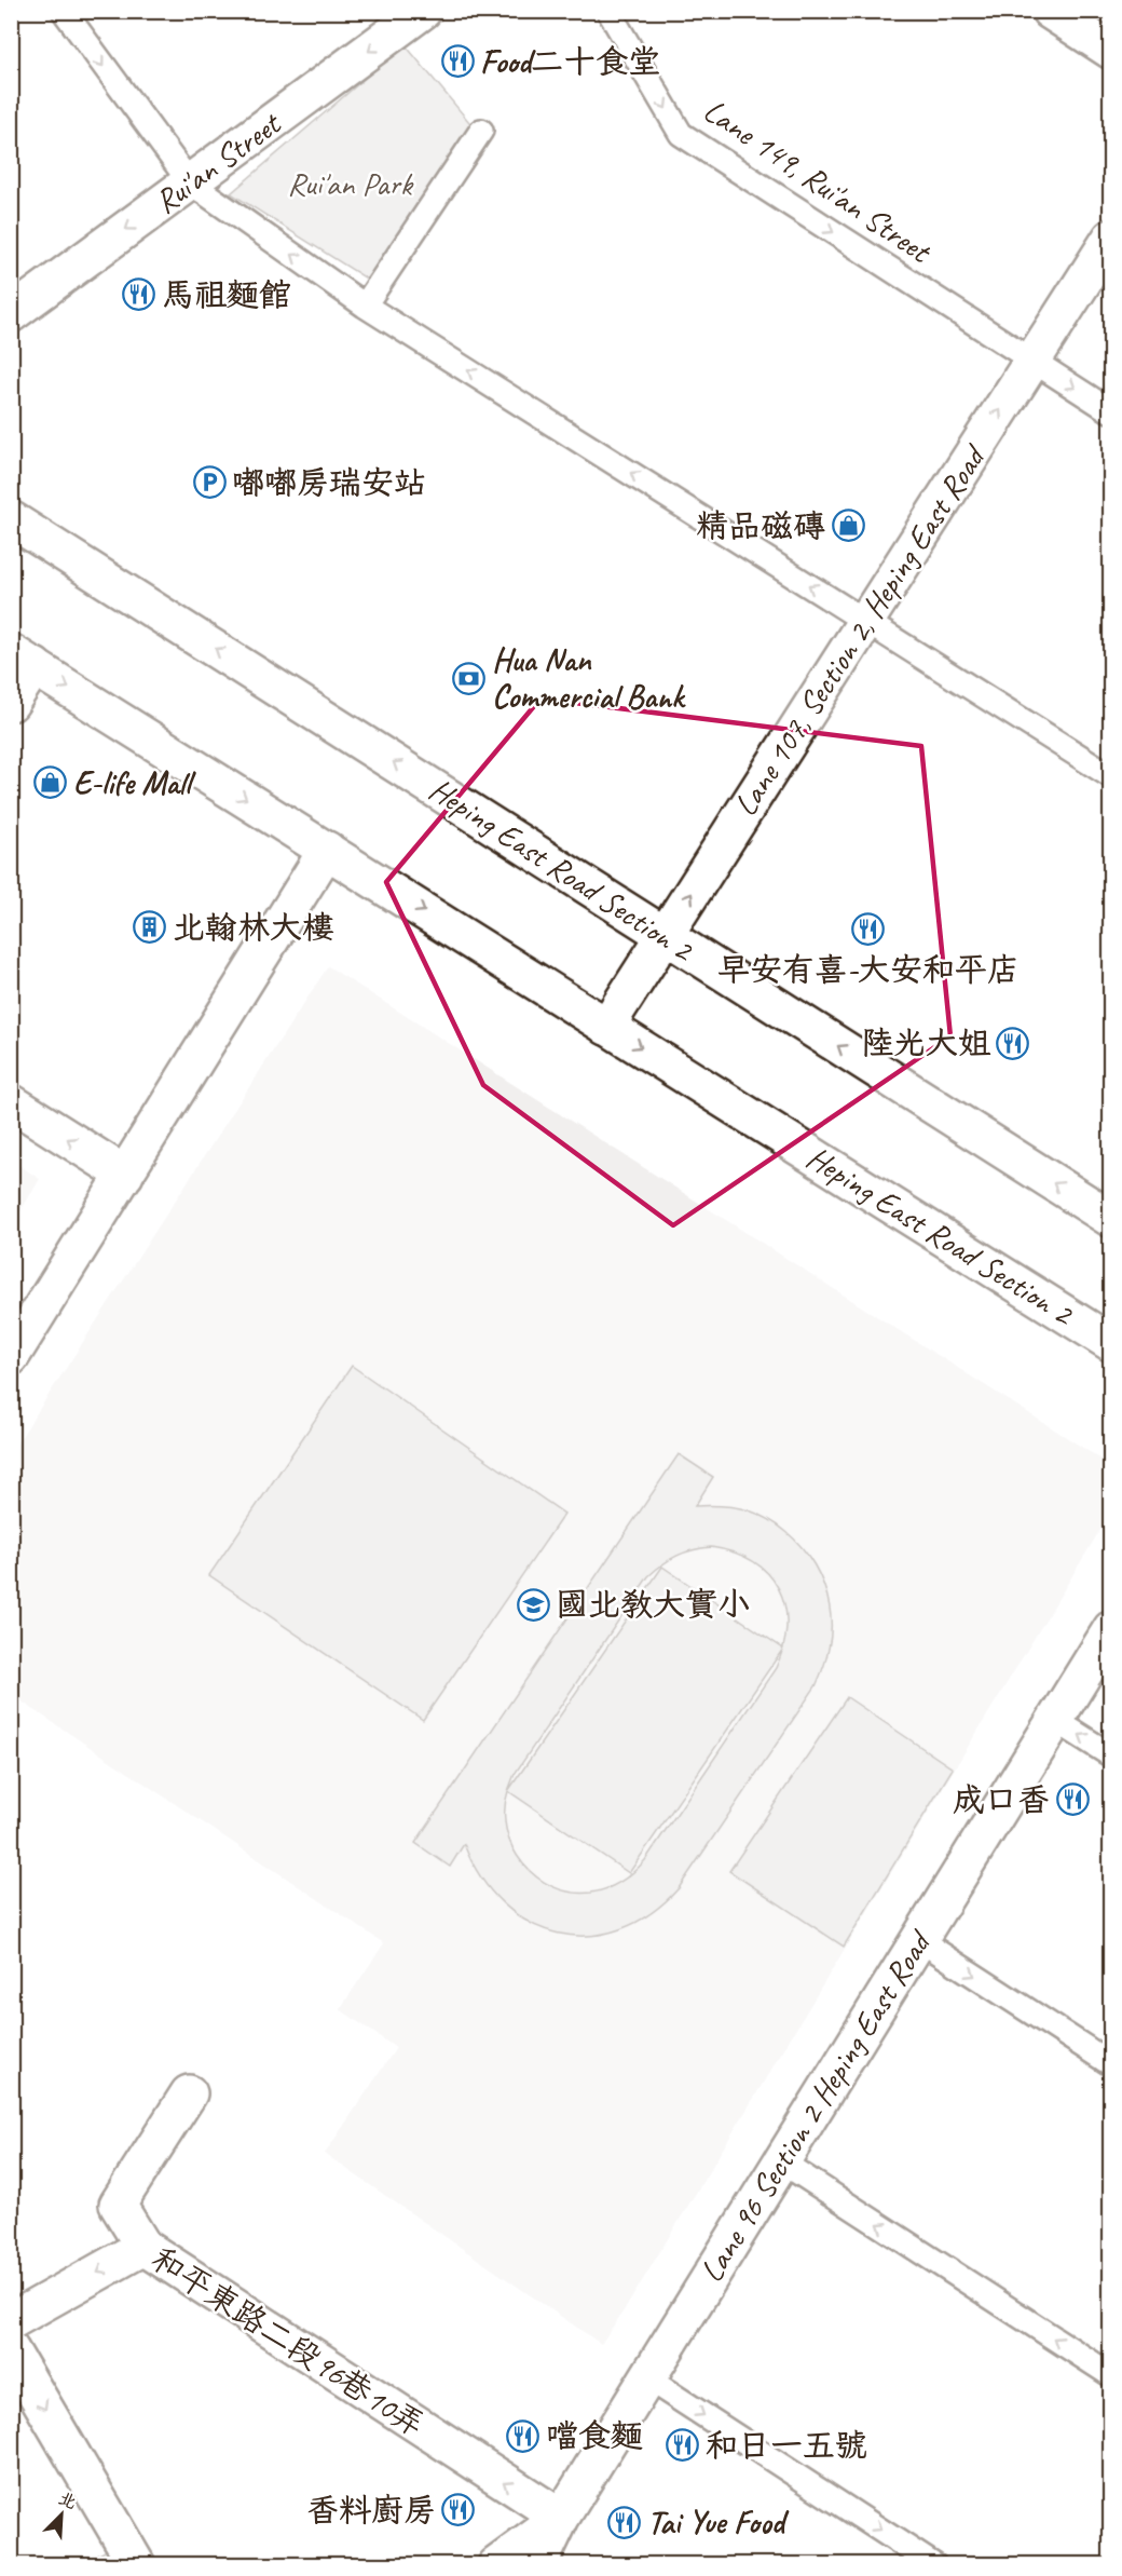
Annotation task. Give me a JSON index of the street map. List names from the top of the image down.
{
  "streets": {
    "street": [
      "Rui'an Street",
      "Lane 107, Section 2, Heping East Road",
      "Heping East Road Section 2",
      "Lane 96 Section 2 Heping East Road",
      "和平東路二段96巷10弄"
    ],
    "lane": ["Lane 149, Rui'an Street"]
  },
  "crossings": [
    ["Lane 149, Rui'an Street", "Lane 107, Section 2, Heping East Road"],
    ["Lane 107, Section 2, Heping East Road", "Heping East Road Section 2"],
    ["Lane 96 Section 2 Heping East Road", "和平東路二段96巷10弄"]
  ],
  "one_way": [
    "Rui'an Street",
    "Lane 149, Rui'an Street",
    "Lane 107, Section 2, Heping East Road",
    "和平東路二段96巷10弄"
  ],
  "parks": ["Rui'an Park"],
  "places": {
    "restaurant": [
      "Food二十食堂",
      "馬祖麵館",
      "早安有喜-大安和平店",
      "陸光大姐",
      "成口香",
      "噹食麵",
      "和日一五號",
      "香料廚房",
      "Tai Yue Food"
    ],
    "parking": ["嘟嘟房瑞安站"],
    "shop": ["精品磁磚", "E-life Mall"],
    "bank": ["Hua Nan Commercial Bank"],
    "building": ["北翰林大樓"],
    "school or university": ["國北教大實小"]
  },
  "north": "top right"
}
